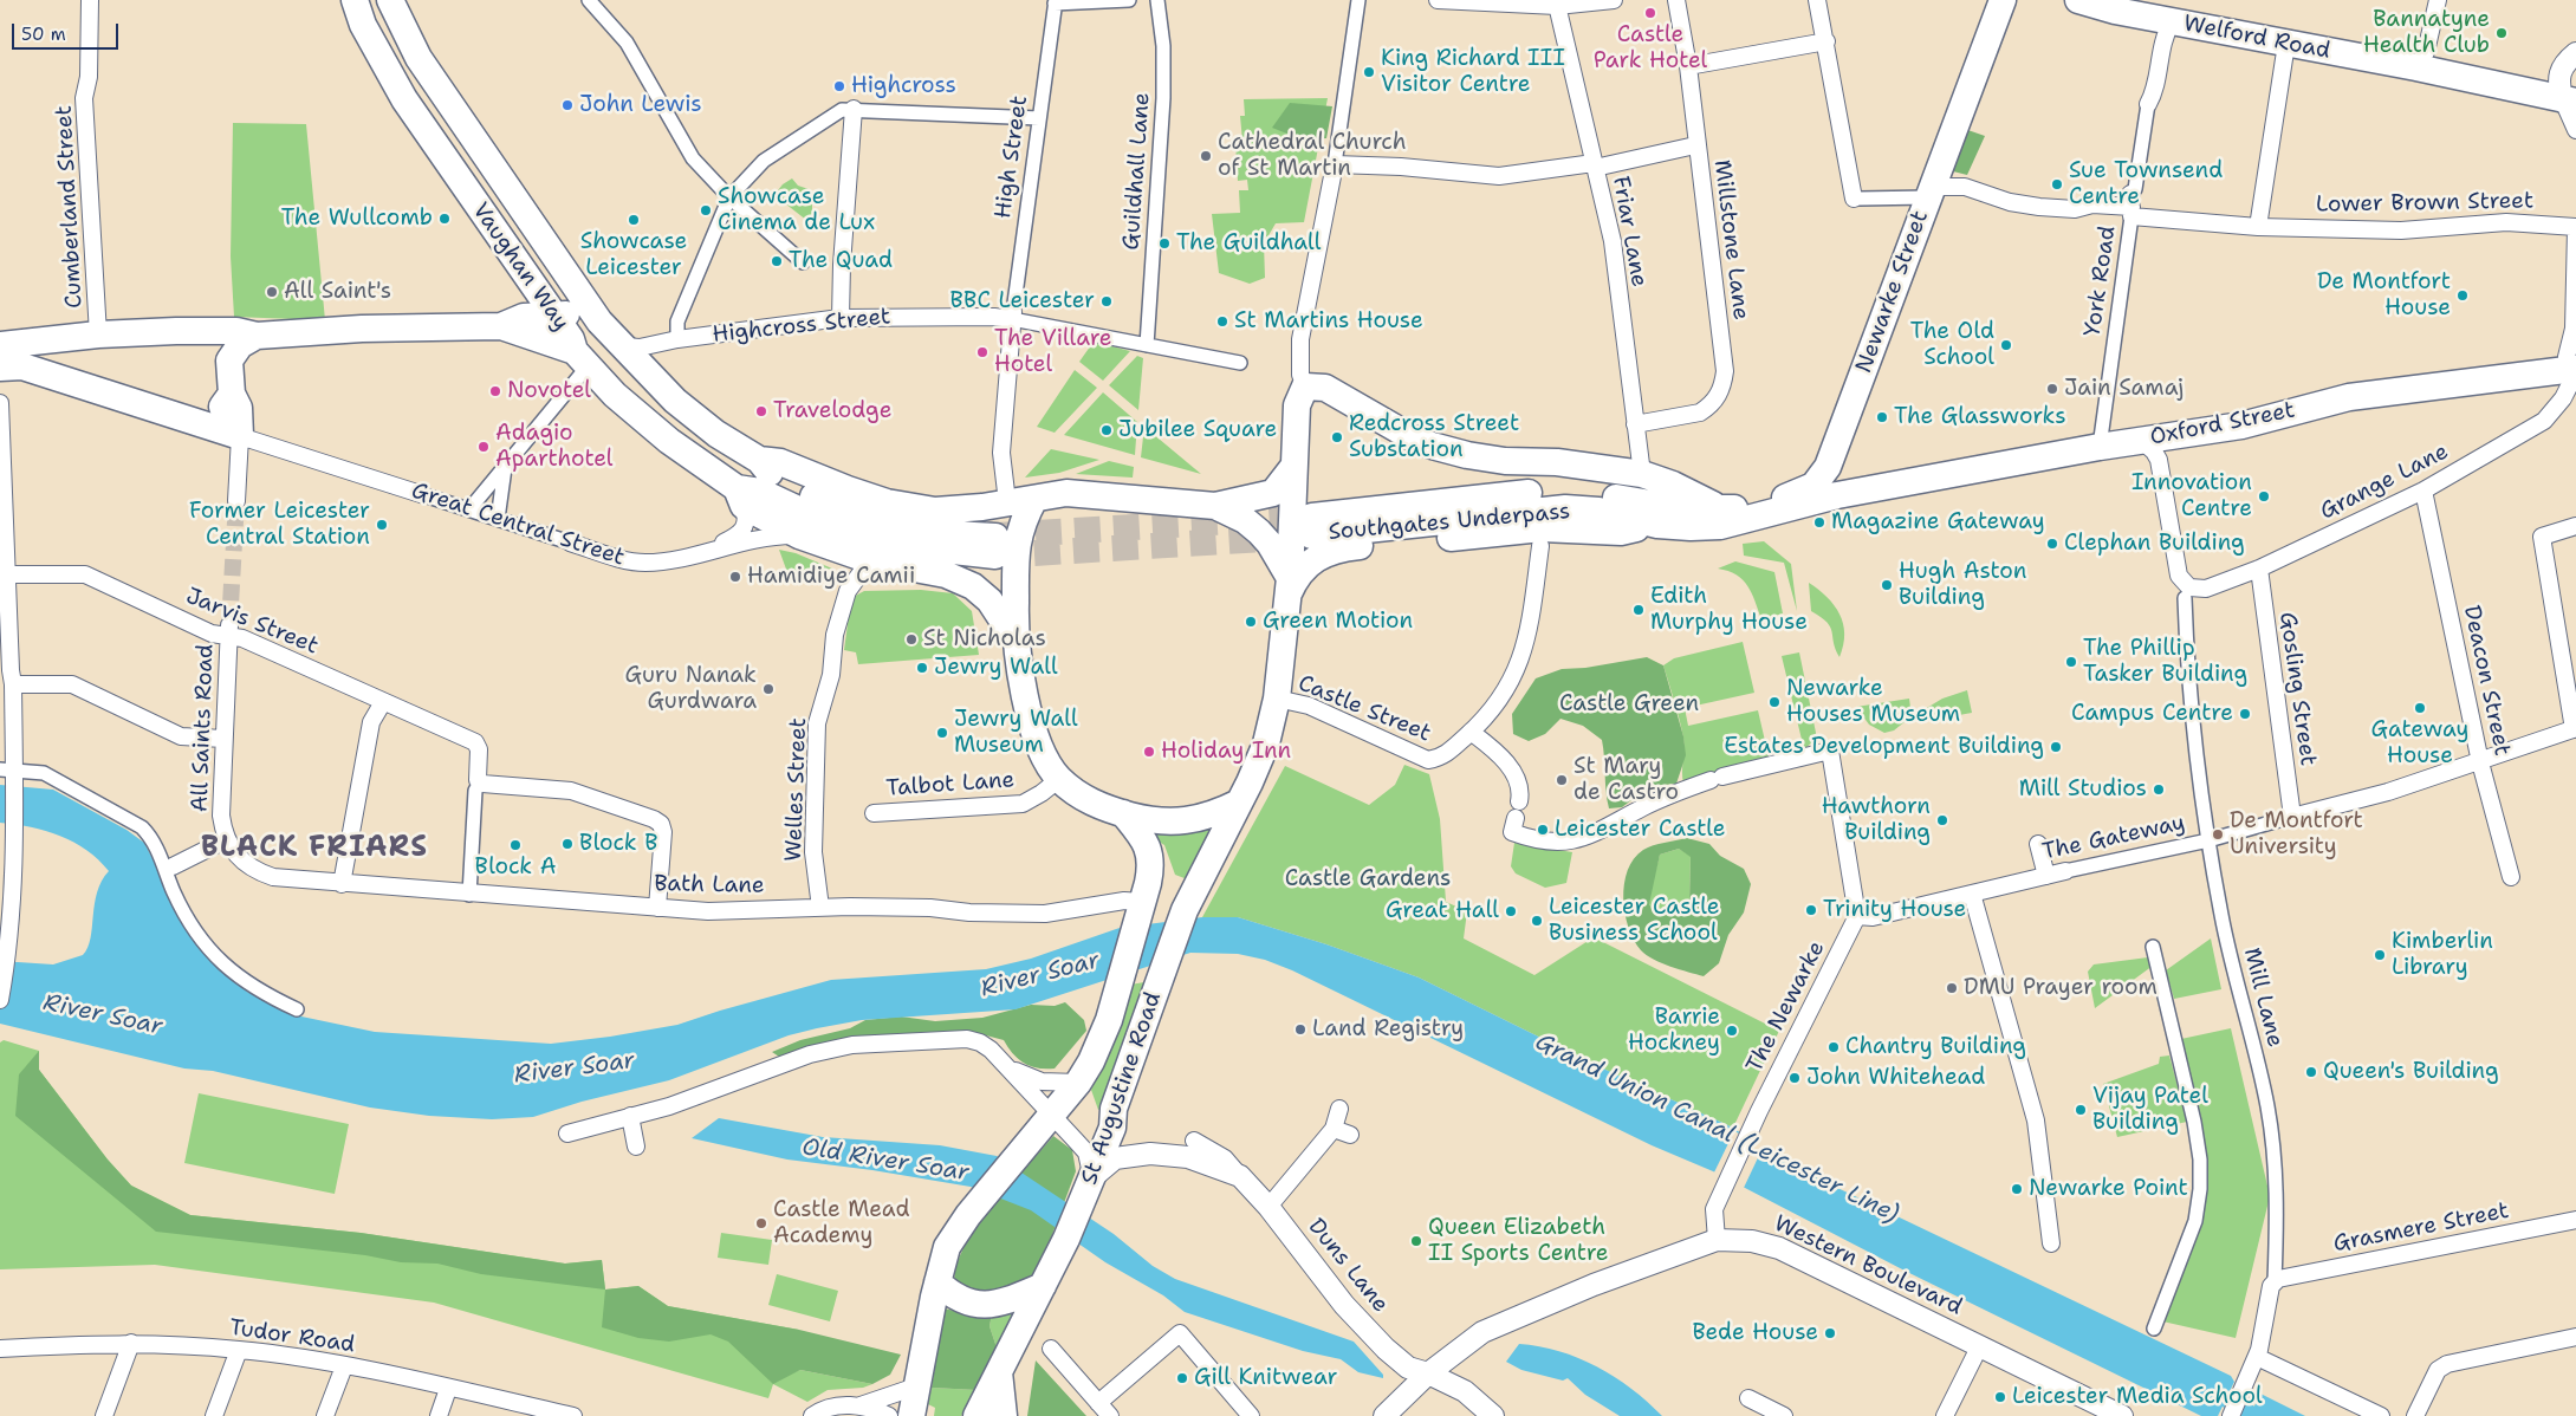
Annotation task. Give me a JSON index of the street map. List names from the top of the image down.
{
  "streets": {
    "main road": [
      "Welford Road",
      "Vaughan Way",
      "Newarke Street",
      "Oxford Street",
      "Southgates Underpass",
      "St Augustine Road"
    ],
    "street": [
      "High Street",
      "Guildhall Lane",
      "Lower Brown Street",
      "Cumberland Street",
      "Friar Lane",
      "Millstone Lane",
      "York Road",
      "Highcross Street",
      "Grange Lane",
      "Great Central Street",
      "Jarvis Street",
      "Deacon Street",
      "Gosling Street",
      "Castle Street",
      "All Saints Road",
      "Talbot Lane",
      "Welles Street",
      "The Gateway",
      "Bath Lane",
      "Mill Lane",
      "The Newarke",
      "Grasmere Street",
      "Duns Lane",
      "Western Boulevard",
      "Tudor Road"
    ]
  },
  "crossings": [
    ["Welford Road", "York Road"],
    ["High Street", "Highcross Street"],
    ["Lower Brown Street", "York Road"],
    ["Lower Brown Street", "Newarke Street"],
    ["Lower Brown Street", "Grange Lane"],
    ["Friar Lane", "Millstone Lane"],
    ["Vaughan Way", "Highcross Street"],
    ["Vaughan Way", "Great Central Street"],
    ["Vaughan Way", "Welles Street"],
    ["York Road", "Oxford Street"],
    ["Newarke Street", "Oxford Street"],
    ["Newarke Street", "Southgates Underpass"],
    ["Oxford Street", "Grange Lane"],
    ["Oxford Street", "Southgates Underpass"],
    ["Grange Lane", "Deacon Street"],
    ["Grange Lane", "Gosling Street"],
    ["Grange Lane", "Mill Lane"],
    ["Jarvis Street", "All Saints Road"],
    ["Deacon Street", "The Gateway"],
    ["Gosling Street", "The Gateway"],
    ["Castle Street", "St Augustine Road"],
    ["All Saints Road", "Bath Lane"],
    ["Welles Street", "Bath Lane"],
    ["The Gateway", "Mill Lane"],
    ["The Gateway", "The Newarke"],
    ["Bath Lane", "St Augustine Road"],
    ["Mill Lane", "Grasmere Street"],
    ["The Newarke", "Western Boulevard"],
    ["St Augustine Road", "Duns Lane"],
    ["Duns Lane", "Western Boulevard"]
  ],
  "districts": ["BLACK FRIARS"],
  "water": ["River Soar", "Grand Union Canal (Leicester Line)", "Old River Soar"],
  "parks": ["Castle Green", "Castle Gardens"],
  "places": [
    "Castle Park Hotel",
    "Bannatyne Health Club",
    "King Richard III Visitor Centre",
    "Highcross",
    "John Lewis",
    "Cathedral Church of St Martin",
    "Sue Townsend Centre",
    "Showcase Cinema de Lux",
    "The Wullcomb",
    "Showcase Leicester",
    "The Guildhall",
    "The Quad",
    "All Saint's",
    "De Montfort House",
    "BBC Leicester",
    "St Martins House",
    "The Old School",
    "The Villare Hotel",
    "Jain Samaj",
    "Novotel",
    "Travelodge",
    "The Glassworks",
    "Jubilee Square",
    "Redcross Street Substation",
    "Adagio Aparthotel",
    "Innovation Centre",
    "Magazine Gateway",
    "Former Leicester Central Station",
    "Clephan Building",
    "Hamidiye Camii",
    "Hugh Aston Building",
    "Edith Murphy House",
    "Green Motion",
    "St Nicholas",
    "The Phillip Tasker Building",
    "Jewry Wall",
    "Guru Nanak Gurdwara",
    "Newarke Houses Museum",
    "Gateway House",
    "Campus Centre",
    "Jewry Wall Museum",
    "Estates Development Building",
    "Holiday Inn",
    "St Mary de Castro",
    "Mill Studios",
    "Hawthorn Building",
    "Leicester Castle",
    "De Montfort University",
    "Block B",
    "Block A",
    "Trinity House",
    "Great Hall",
    "Leicester Castle Business School",
    "Kimberlin Library",
    "DMU Prayer room",
    "Land Registry",
    "Barrie Hockney",
    "Chantry Building",
    "Queen's Building",
    "John Whitehead",
    "Vijay Patel Building",
    "Newarke Point",
    "Castle Mead Academy",
    "Queen Elizabeth II Sports Centre",
    "Bede House",
    "Gill Knitwear",
    "Leicester Media School"
  ],
  "scale_bar": "50 m"
}
